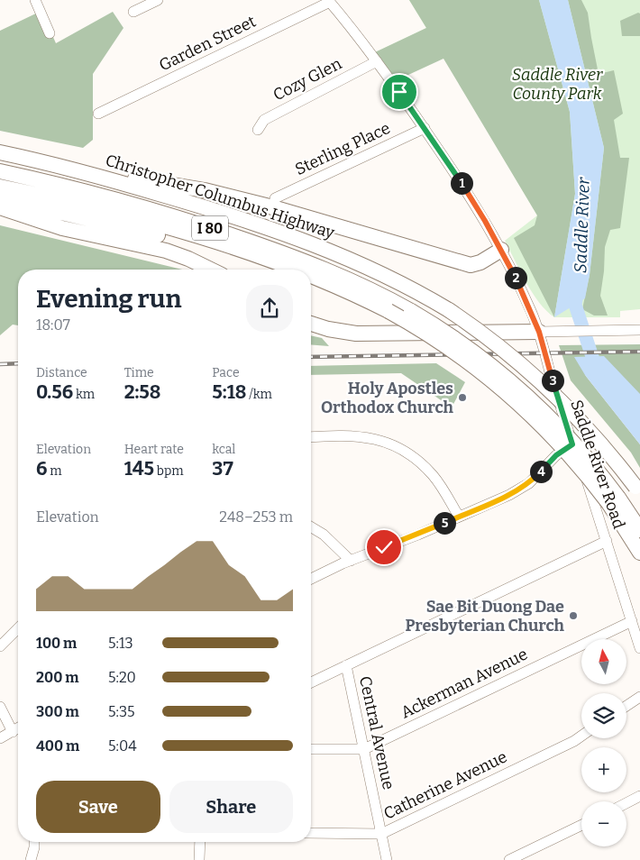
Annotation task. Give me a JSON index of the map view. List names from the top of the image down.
{
  "streets": {
    "highway": ["Christopher Columbus Highway", "I 80"],
    "street": [
      "Garden Street",
      "Cozy Glen",
      "Sterling Place",
      "Saddle River Road",
      "Ackerman Avenue",
      "Central Avenue",
      "Catherine Avenue"
    ]
  },
  "crossings": [
    ["Garden Street", "Saddle River Road"],
    ["Cozy Glen", "Saddle River Road"],
    ["Sterling Place", "Saddle River Road"],
    ["Saddle River Road", "Ackerman Avenue"],
    ["Ackerman Avenue", "Central Avenue"],
    ["Central Avenue", "Catherine Avenue"]
  ],
  "water": ["Saddle River"],
  "parks": ["Saddle River County Park"],
  "places": ["Holy Apostles Orthodox Church", "Sae Bit Duong Dae Presbyterian Church"],
  "north": "top",
  "page": {
    "pins": [
      "1",
      "2",
      "3",
      "4",
      "5"
    ],
    "heading": ["Evening run", "18:07"],
    "stats": [
      ["Distance", "0.56 km"],
      ["Time", "2:58"],
      ["Pace", "5:18 /km"],
      ["Elevation", "6 m"],
      ["Heart rate", "145 bpm"],
      ["kcal", "37"]
    ],
    "chart": ["Elevation", "248–253 m"],
    "list": [
      {
        "name": "100 m",
        "note": "5:13"
      },
      {
        "name": "200 m",
        "note": "5:20"
      },
      {
        "name": "300 m",
        "note": "5:35"
      },
      {
        "name": "400 m",
        "note": "5:04"
      }
    ],
    "map_buttons": ["+", "−"],
    "buttons": ["Save", "Share"]
  }
}
